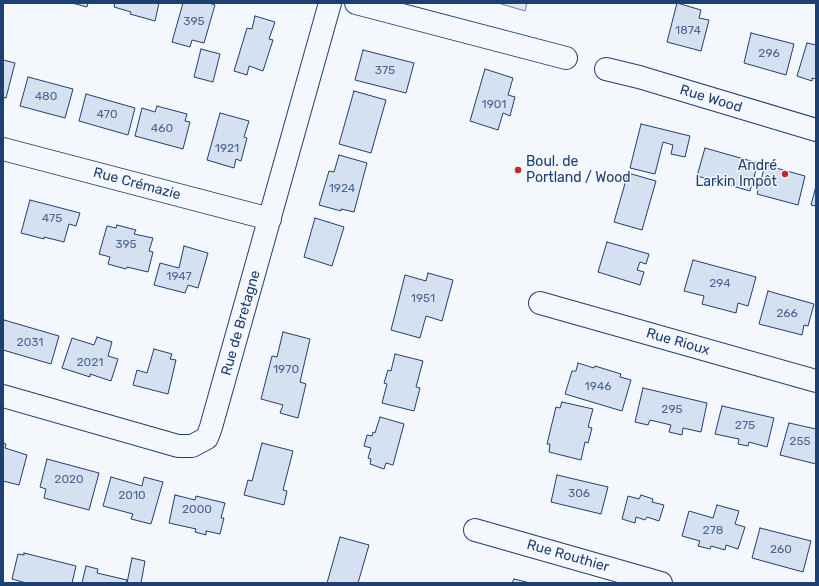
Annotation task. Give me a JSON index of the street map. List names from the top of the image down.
{
  "streets": {
    "street": [
      "Rue Wood",
      "Rue Crémazie",
      "Rue de Bretagne",
      "Rue Rioux",
      "Rue Routhier"
    ]
  },
  "crossings": [
    ["Rue Crémazie", "Rue de Bretagne"]
  ],
  "places": ["Boul. de Portland / Wood", "André Larkin Impôt"],
  "house_numbers": [
    "395",
    "1874",
    "296",
    "375",
    "480",
    "1901",
    "470",
    "460",
    "1921",
    "1924",
    "475",
    "395",
    "1947",
    "294",
    "1951",
    "266",
    "2031",
    "2021",
    "1970",
    "1946",
    "295",
    "275",
    "255",
    "2020",
    "306",
    "2010",
    "2000",
    "278",
    "260"
  ]
}
